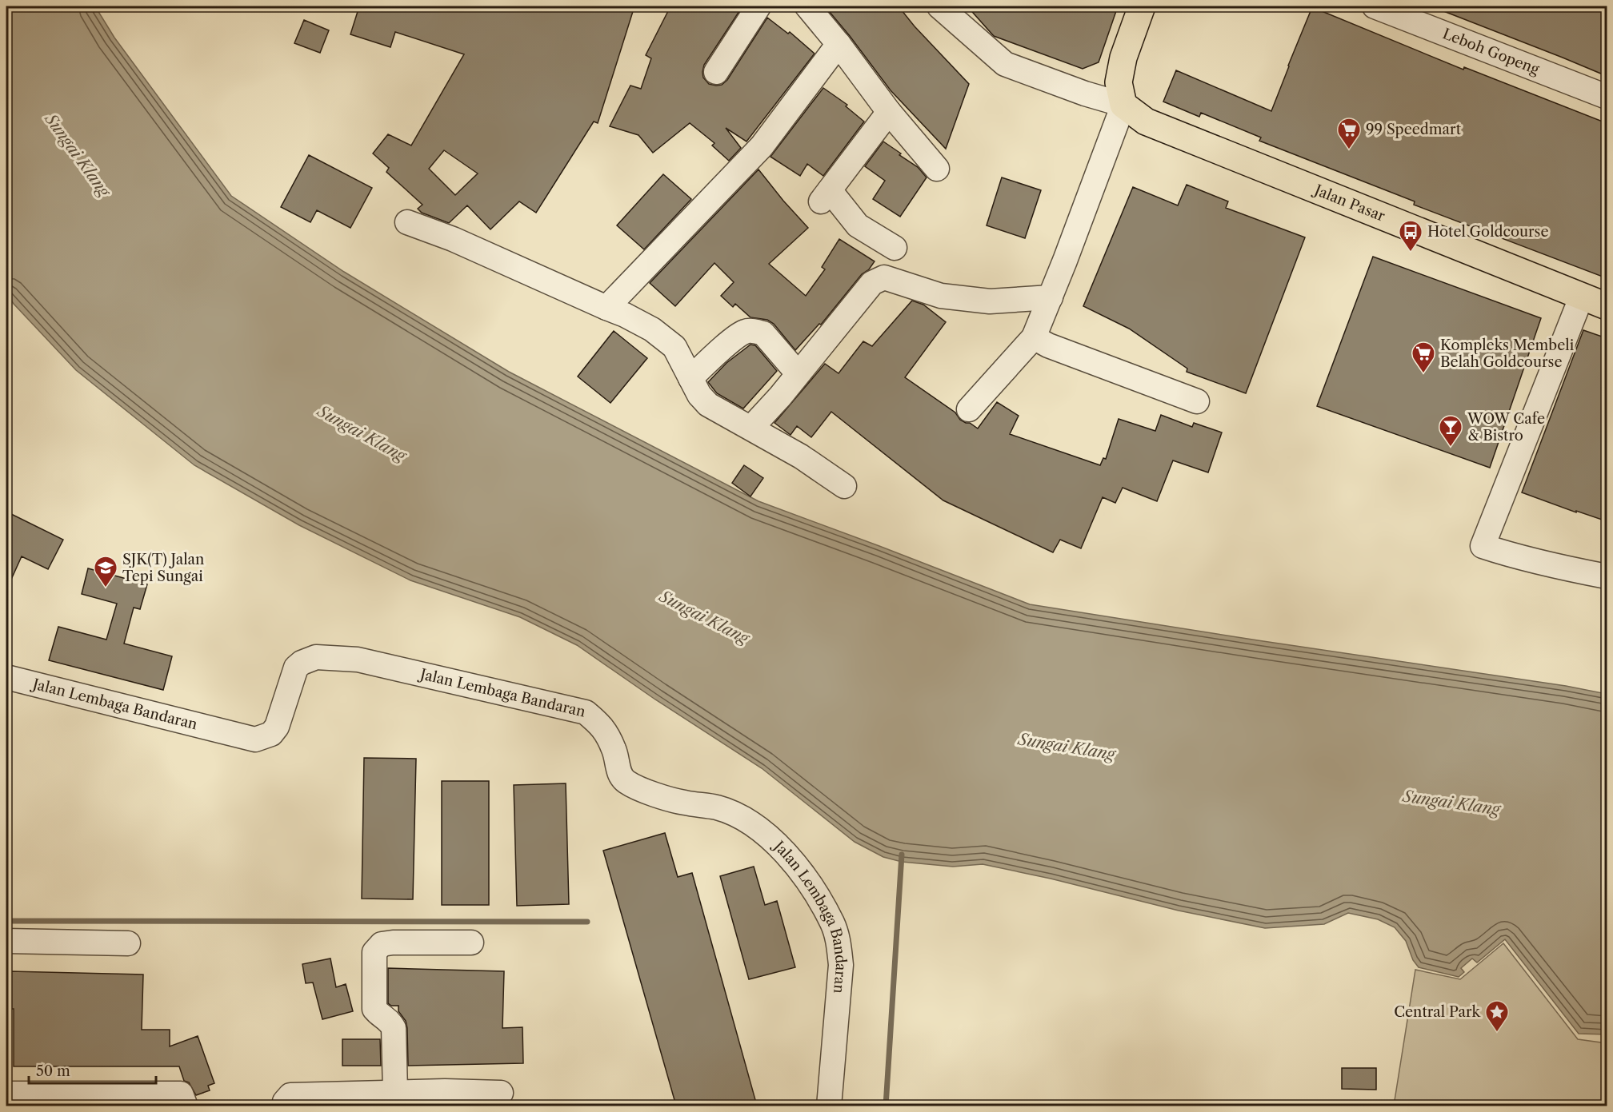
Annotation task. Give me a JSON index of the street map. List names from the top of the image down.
{
  "streets": {
    "highway": ["Jalan Pasar"],
    "street": ["Leboh Gopeng", "Jalan Lembaga Bandaran"]
  },
  "water": ["Sungai Klang"],
  "places": {
    "supermarket": ["99 Speedmart", "Kompleks Membeli Belah Goldcourse"],
    "bus stop": ["Hotel Goldcourse"],
    "bar": ["WOW Cafe & Bistro"],
    "school or university": ["SJK(T) Jalan Tepi Sungai"],
    "place": ["Central Park"]
  },
  "scale_bar": "50 m"
}
